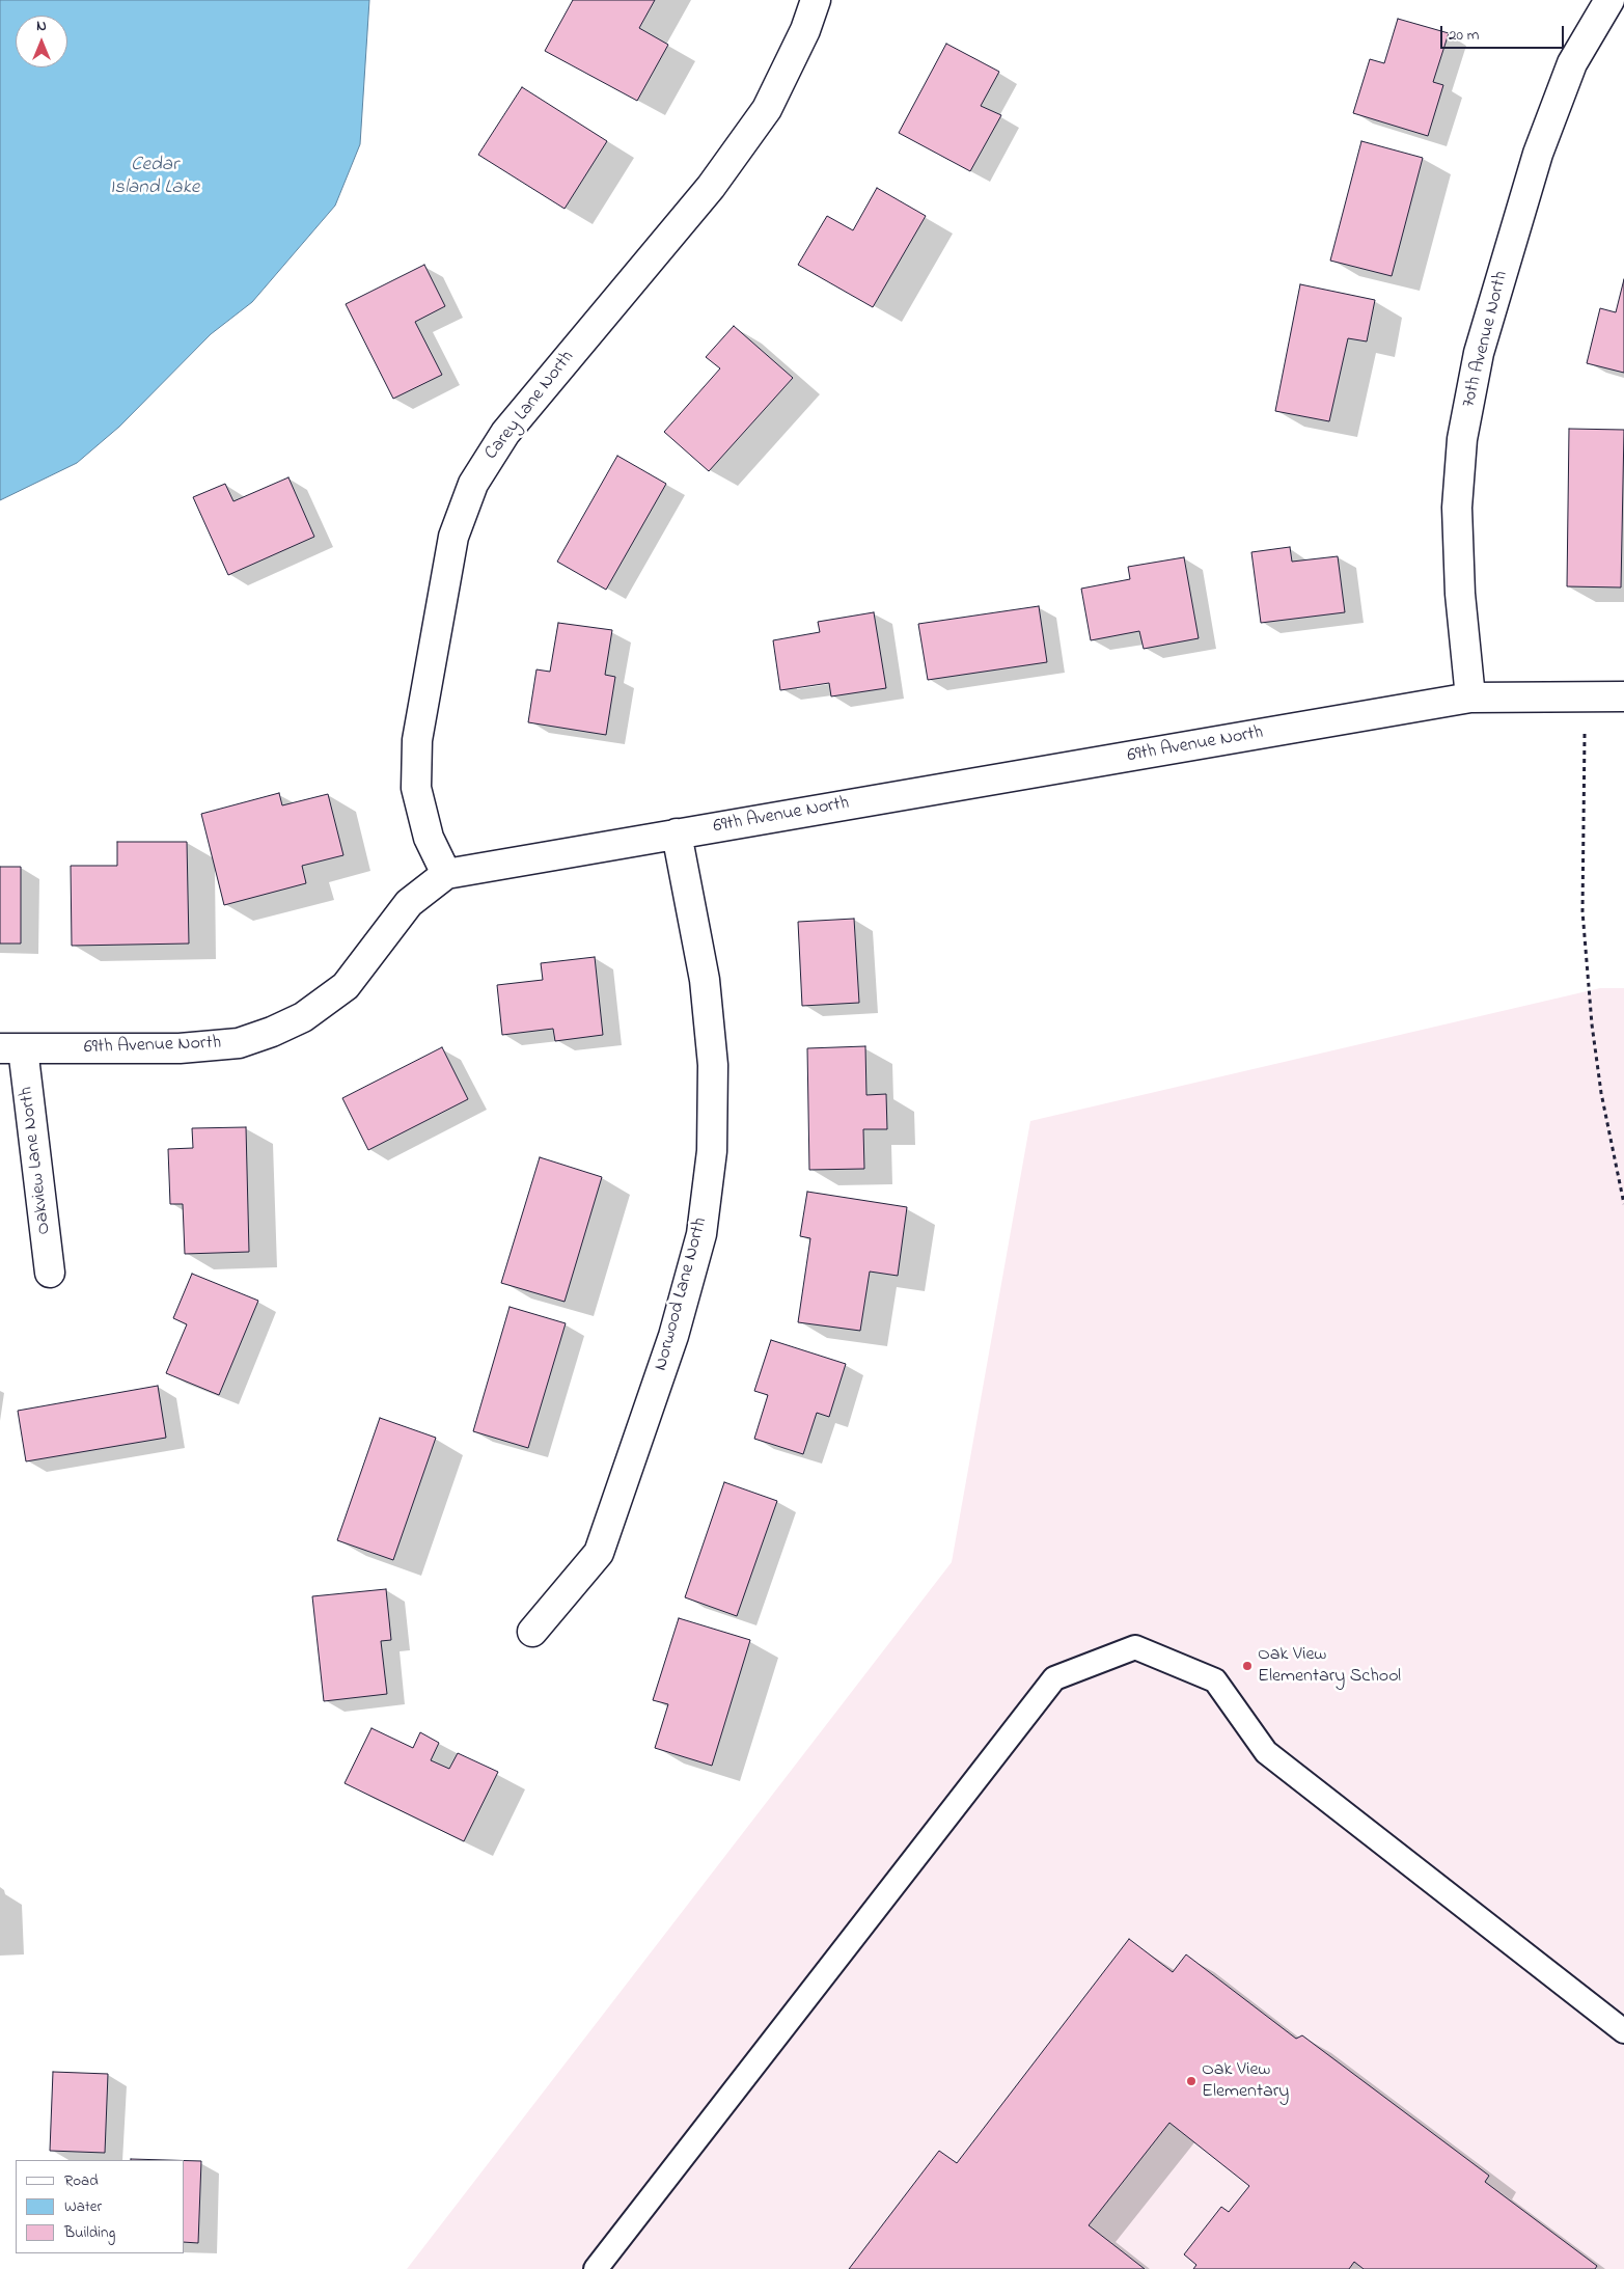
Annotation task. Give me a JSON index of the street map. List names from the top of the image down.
{
  "streets": {
    "street": [
      "70th Avenue North",
      "Carey Lane North",
      "69th Avenue North",
      "Oakview Lane North",
      "Norwood Lane North"
    ]
  },
  "crossings": [
    ["70th Avenue North", "69th Avenue North"],
    ["Carey Lane North", "69th Avenue North"],
    ["69th Avenue North", "Oakview Lane North"],
    ["69th Avenue North", "Norwood Lane North"]
  ],
  "water": ["Cedar Island Lake"],
  "places": ["Oak View Elementary School", "Oak View Elementary"],
  "legend": ["Road", "Water", "Building"],
  "scale_bar": "20 m",
  "north": "top"
}
